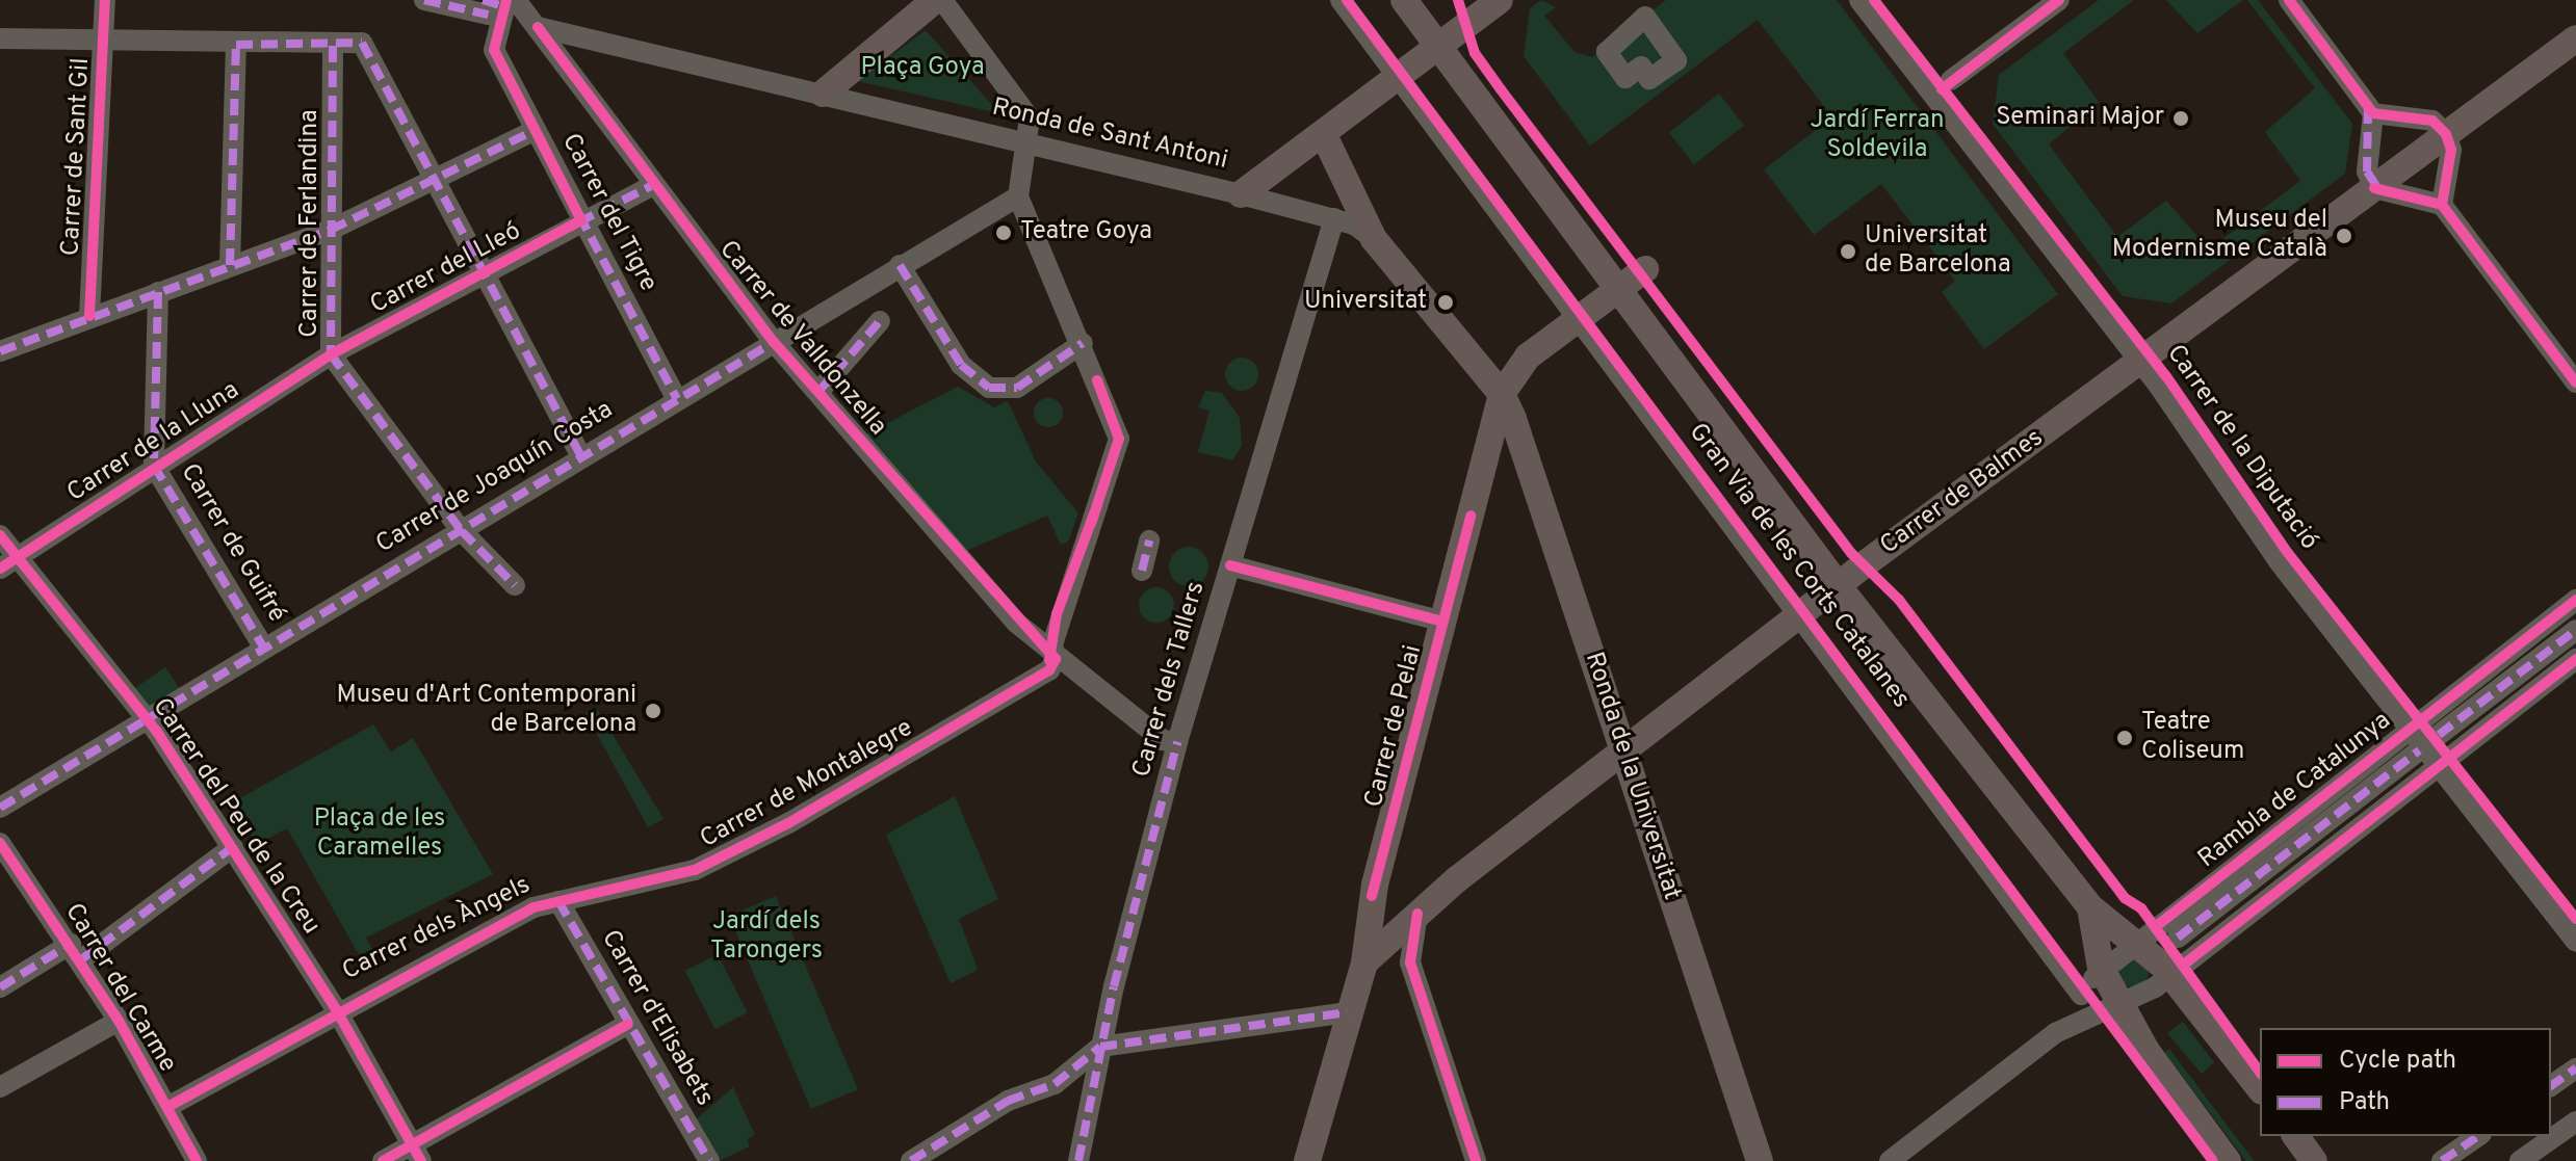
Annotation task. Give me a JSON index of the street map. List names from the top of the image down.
{
  "streets": {
    "main road": [
      "Carrer de Balmes",
      "Gran Via de les Corts Catalanes",
      "Carrer de Pelai",
      "Ronda de la Universitat"
    ],
    "street": [
      "Ronda de Sant Antoni",
      "Carrer de Sant Gil",
      "Carrer del Tigre",
      "Carrer de Ferlandina",
      "Carrer del Lleó",
      "Carrer de Valldonzella",
      "Carrer de la Lluna",
      "Carrer de la Diputació",
      "Carrer de Joaquín Costa",
      "Carrer de Guifré",
      "Carrer dels Tallers",
      "Carrer de Montalegre",
      "Rambla de Catalunya",
      "Carrer del Peu de la Creu",
      "Carrer dels Àngels",
      "Carrer del Carme",
      "Carrer d'Elisabets"
    ]
  },
  "crossings": [
    ["Ronda de Sant Antoni", "Carrer de Valldonzella"],
    ["Ronda de Sant Antoni", "Carrer dels Tallers"],
    ["Carrer del Tigre", "Carrer del Lleó"],
    ["Carrer del Tigre", "Carrer de Valldonzella"],
    ["Carrer del Tigre", "Carrer de Joaquín Costa"],
    ["Carrer de Ferlandina", "Carrer del Lleó"],
    ["Carrer de Ferlandina", "Carrer de la Lluna"],
    ["Carrer de Ferlandina", "Carrer de Joaquín Costa"],
    ["Carrer del Lleó", "Carrer de Valldonzella"],
    ["Carrer del Lleó", "Carrer de la Lluna"],
    ["Carrer de Valldonzella", "Carrer de Joaquín Costa"],
    ["Carrer de Valldonzella", "Carrer dels Tallers"],
    ["Carrer de Valldonzella", "Carrer de Montalegre"],
    ["Carrer de la Lluna", "Carrer de Guifré"],
    ["Carrer de la Lluna", "Carrer del Peu de la Creu"],
    ["Carrer de la Diputació", "Carrer de Balmes"],
    ["Carrer de la Diputació", "Rambla de Catalunya"],
    ["Carrer de Joaquín Costa", "Carrer de Guifré"],
    ["Carrer de Joaquín Costa", "Carrer del Peu de la Creu"],
    ["Carrer de Balmes", "Gran Via de les Corts Catalanes"],
    ["Carrer de Balmes", "Carrer de Pelai"],
    ["Carrer de Balmes", "Ronda de la Universitat"],
    ["Gran Via de les Corts Catalanes", "Rambla de Catalunya"],
    ["Carrer de Pelai", "Ronda de la Universitat"],
    ["Carrer de Montalegre", "Carrer dels Àngels"],
    ["Carrer de Montalegre", "Carrer d'Elisabets"],
    ["Carrer del Peu de la Creu", "Carrer dels Àngels"],
    ["Carrer dels Àngels", "Carrer del Carme"],
    ["Carrer dels Àngels", "Carrer d'Elisabets"]
  ],
  "parks": [
    "Plaça Goya",
    "Jardí Ferran Soldevila",
    "Plaça de les Caramelles",
    "Jardí dels Tarongers"
  ],
  "places": [
    "Seminari Major",
    "Teatre Goya",
    "Museu del Modernisme Català",
    "Universitat de Barcelona",
    "Universitat",
    "Museu d'Art Contemporani de Barcelona",
    "Teatre Coliseum"
  ],
  "legend": ["Cycle path", "Path"]
}
